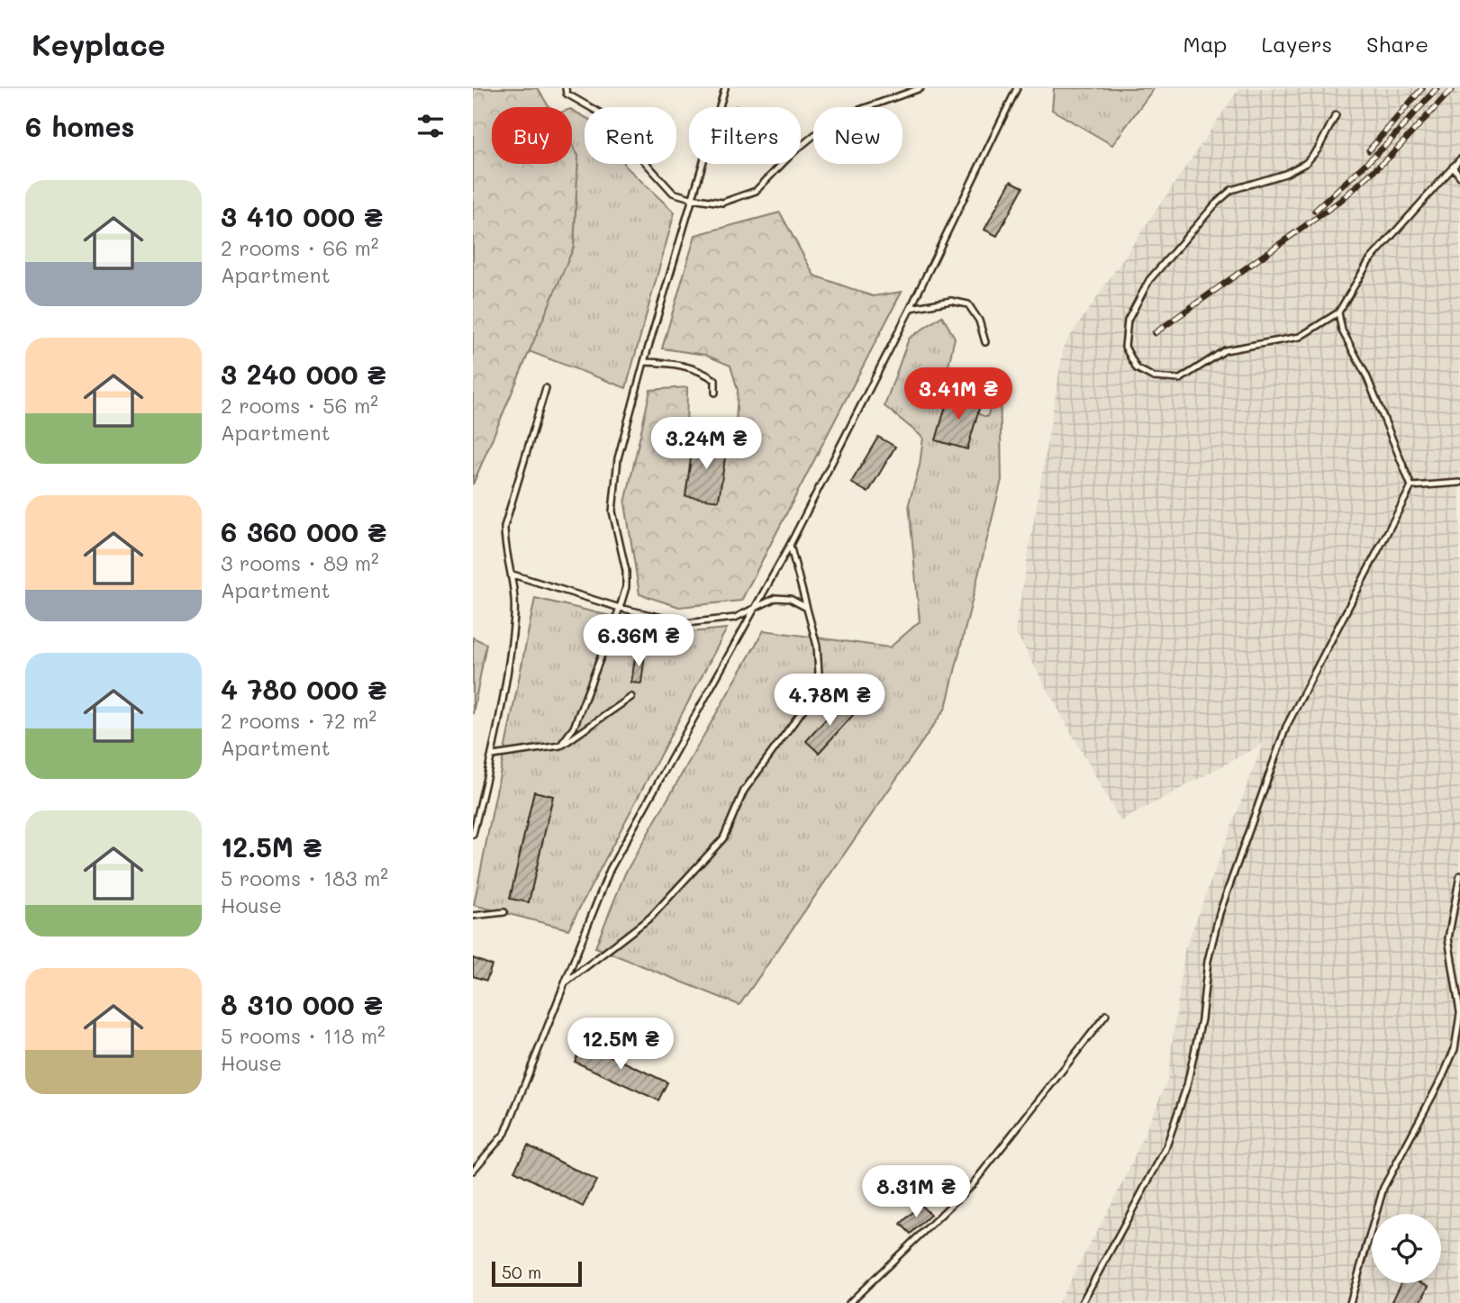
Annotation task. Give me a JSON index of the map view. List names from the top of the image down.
{
  "scale_bar": "50 m",
  "page": {
    "header": "Keyplace",
    "nav": ["Map", "Layers", "Share"],
    "heading": "6 homes",
    "chip": [
      "Buy",
      "Rent",
      "Filters",
      "New"
    ],
    "list": [
      {
        "name": "3 410 000 ₴",
        "note": "2 rooms · 66 m² · Apartment"
      },
      {
        "name": "3 240 000 ₴",
        "note": "2 rooms · 56 m² · Apartment"
      },
      {
        "name": "6 360 000 ₴",
        "note": "3 rooms · 89 m² · Apartment"
      },
      {
        "name": "4 780 000 ₴",
        "note": "2 rooms · 72 m² · Apartment"
      },
      {
        "name": "12.5M ₴",
        "note": "5 rooms · 183 m² · House"
      },
      {
        "name": "8 310 000 ₴",
        "note": "5 rooms · 118 m² · House"
      }
    ],
    "price": [
      "3.41M ₴",
      "3.24M ₴",
      "6.36M ₴",
      "4.78M ₴",
      "12.5M ₴",
      "8.31M ₴"
    ],
    "scale": "50 m"
  }
}
